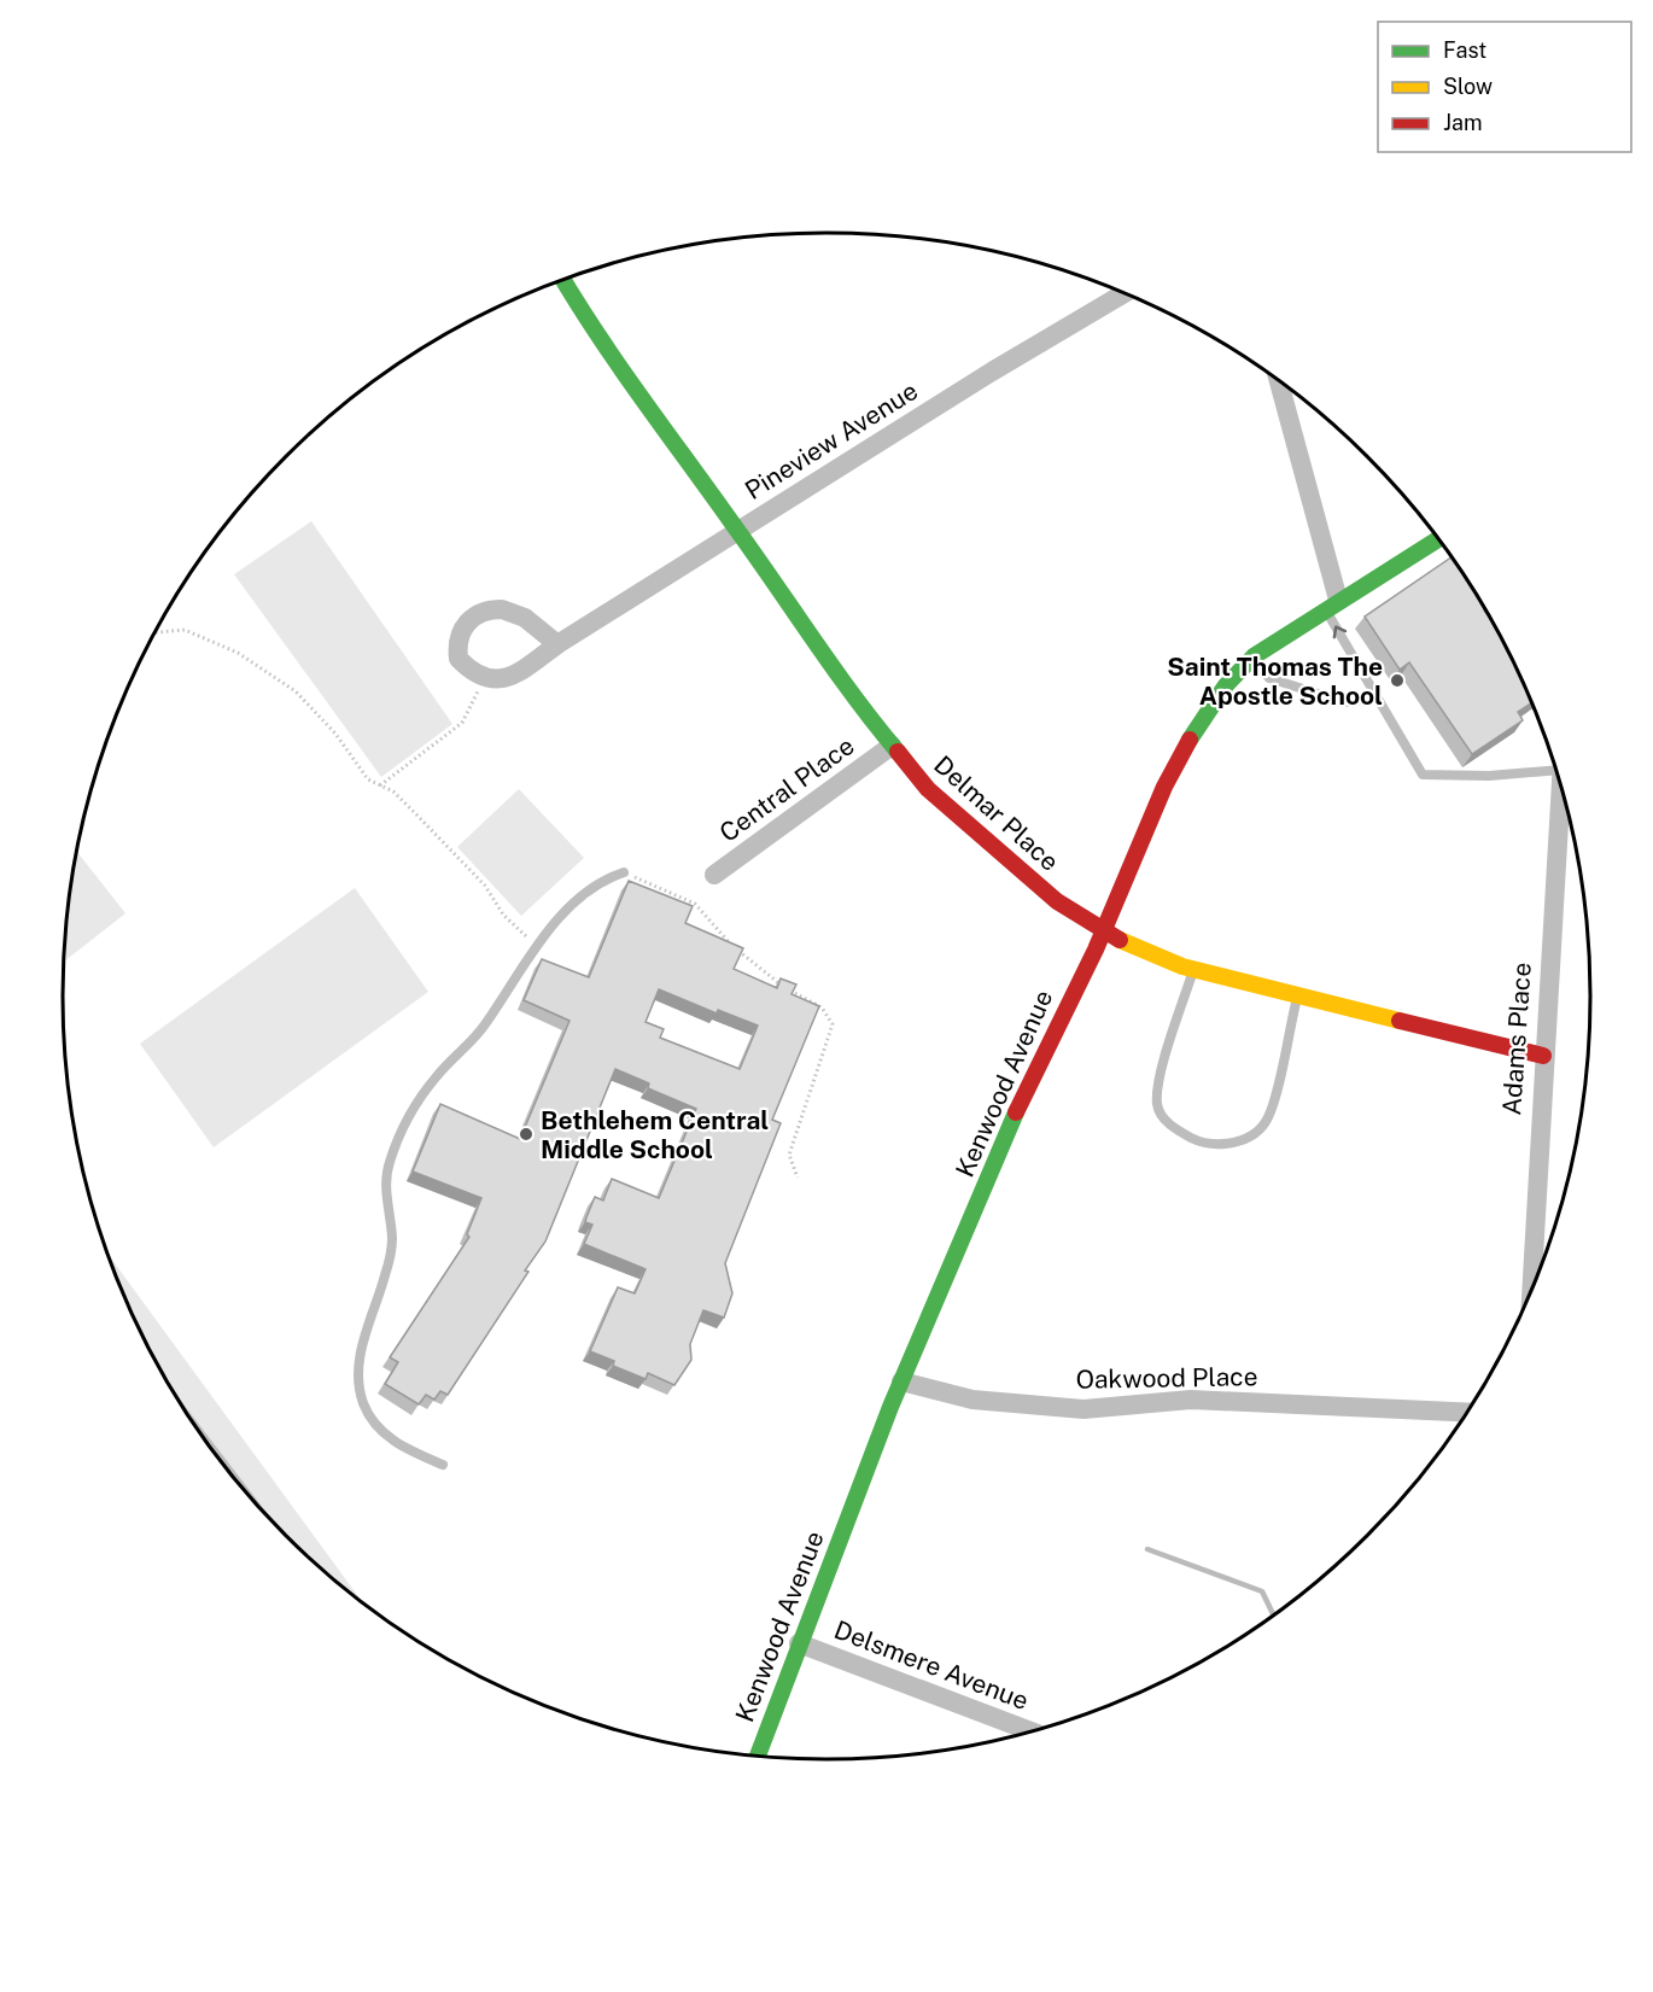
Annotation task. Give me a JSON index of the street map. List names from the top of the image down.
{
  "streets": {
    "street": [
      "Pineview Avenue",
      "Central Place",
      "Delmar Place",
      "Adams Place",
      "Kenwood Avenue",
      "Oakwood Place",
      "Delsmere Avenue"
    ]
  },
  "crossings": [
    ["Pineview Avenue", "Delmar Place"],
    ["Central Place", "Delmar Place"],
    ["Delmar Place", "Adams Place"],
    ["Delmar Place", "Kenwood Avenue"],
    ["Kenwood Avenue", "Oakwood Place"],
    ["Kenwood Avenue", "Delsmere Avenue"]
  ],
  "places": ["Saint Thomas The Apostle School", "Bethlehem Central Middle School"],
  "legend": ["Fast", "Slow", "Jam"]
}
